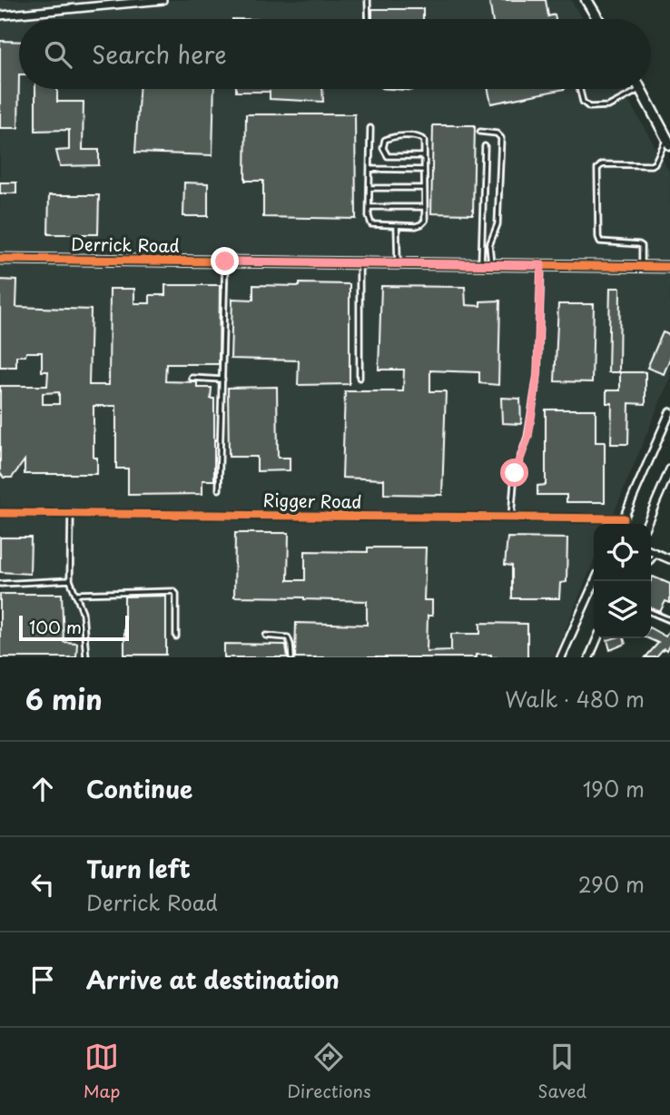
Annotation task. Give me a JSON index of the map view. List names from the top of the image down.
{
  "streets": {
    "street": ["Derrick Road", "Rigger Road"]
  },
  "scale_bar": "100 m",
  "page": {
    "search": "Search here",
    "scale": "100 m",
    "heading": ["6 min", "Walk · 480 m"],
    "list": [
      ["Continue", "190 m"],
      ["Turn left", "Derrick Road", "290 m"],
      "Arrive at destination"
    ],
    "nav": ["Map", "Directions", "Saved"]
  }
}
